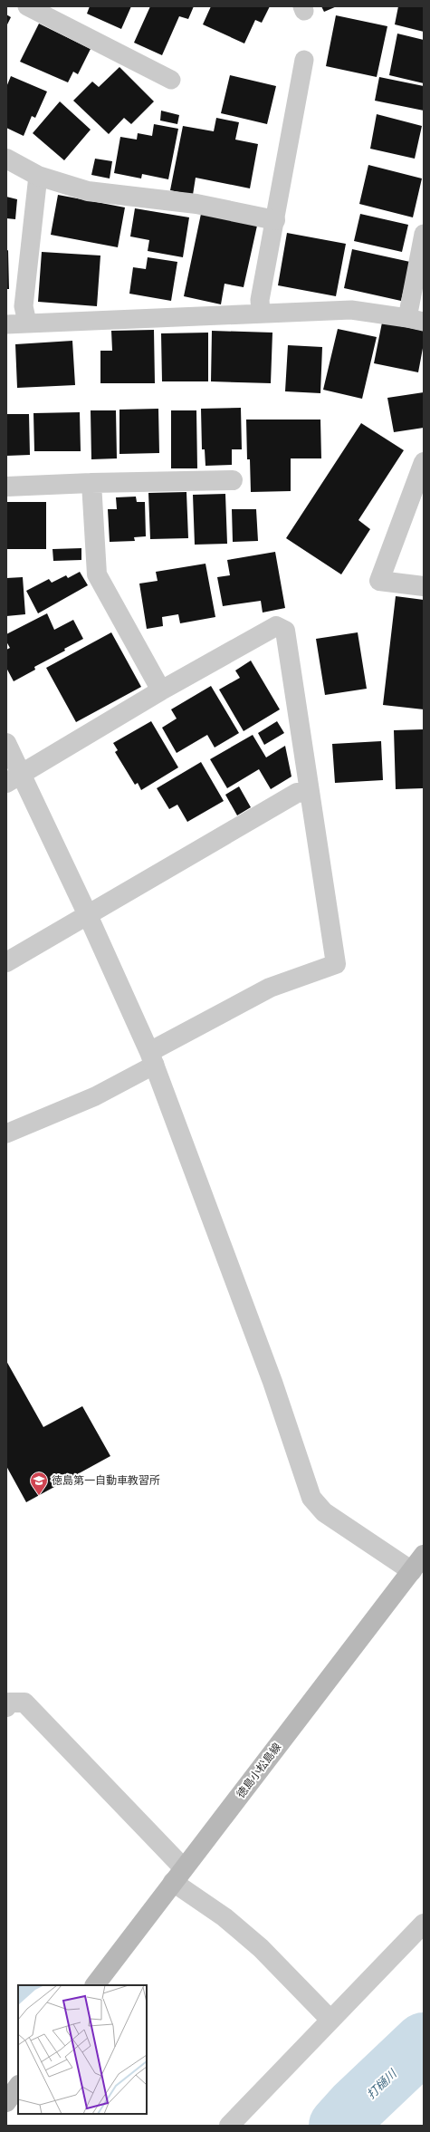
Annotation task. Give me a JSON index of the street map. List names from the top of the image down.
{
  "streets": {
    "main road": ["徳島小松島線"]
  },
  "water": ["打樋川"],
  "places": {
    "school or university": ["徳島第一自動車教習所"]
  }
}
